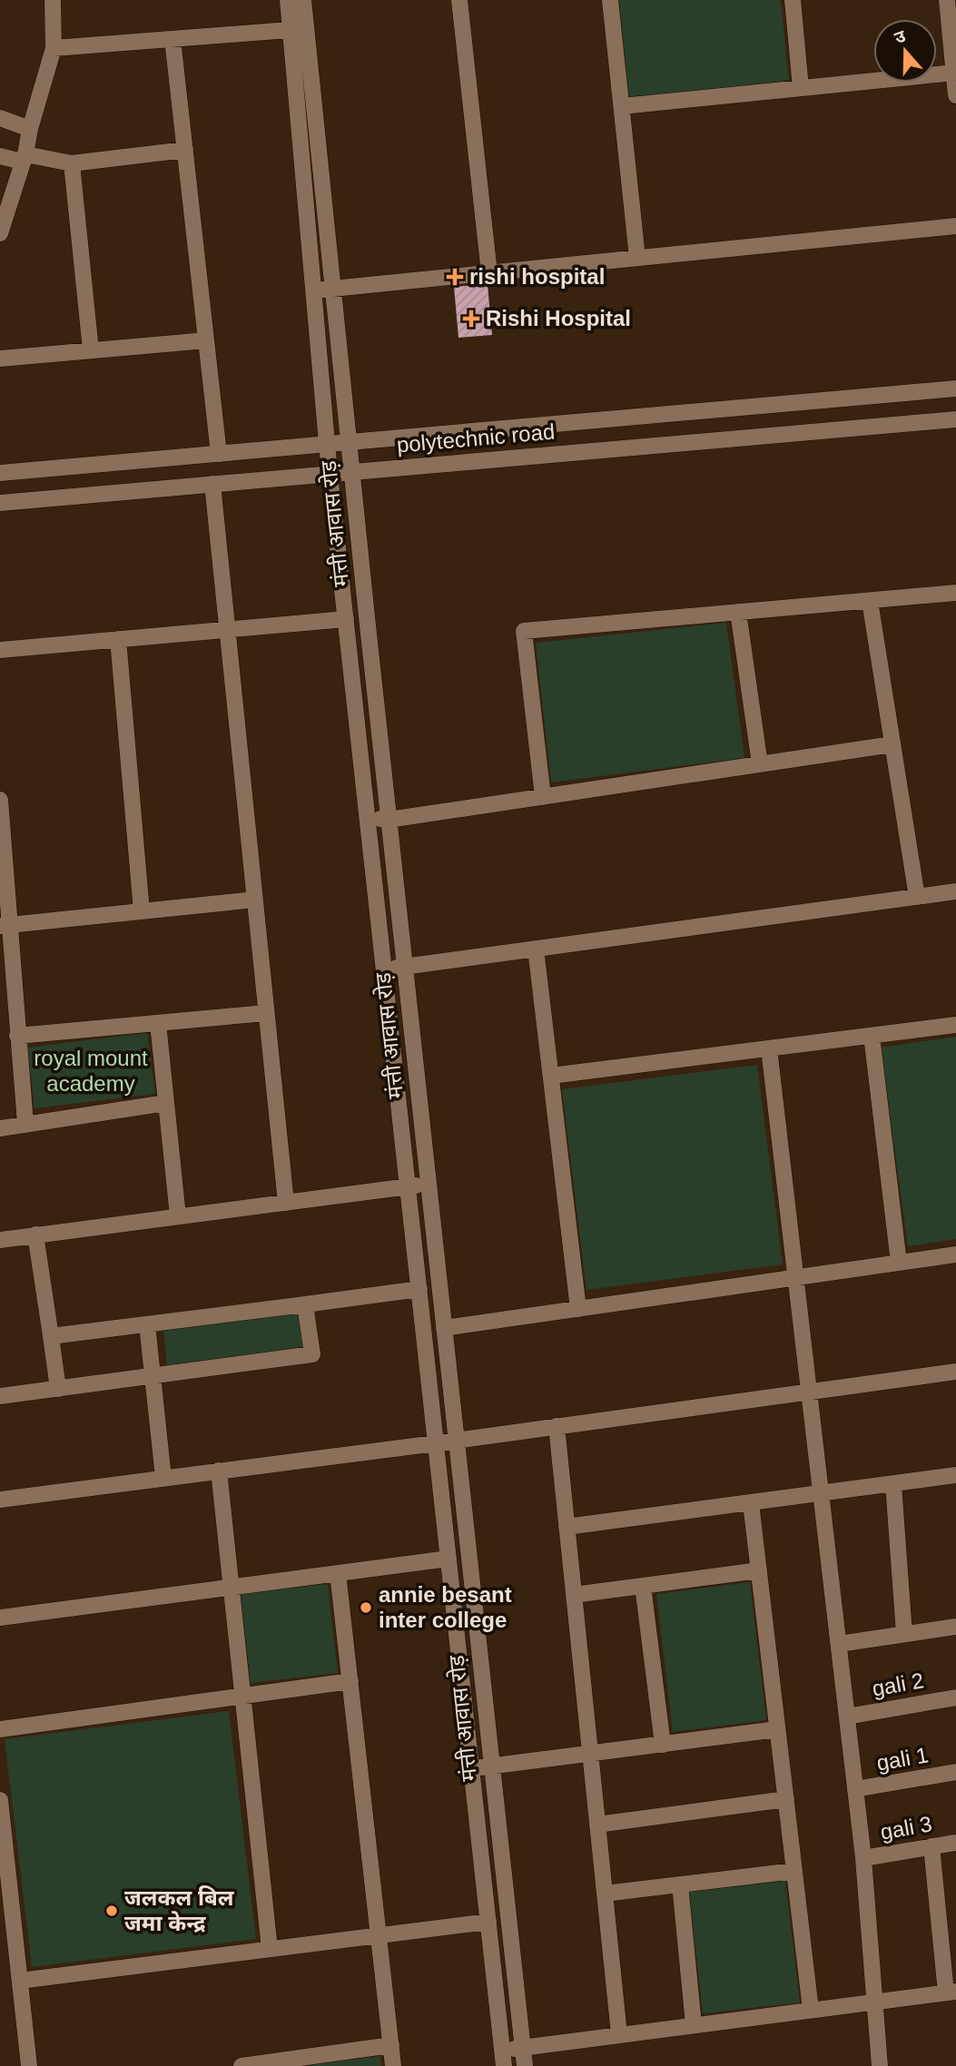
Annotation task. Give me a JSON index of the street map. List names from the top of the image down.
{
  "streets": {
    "street": [
      "polytechnic road",
      "मंत्ती आवास रोड़",
      "gali 2",
      "gali 1",
      "gali 3"
    ]
  },
  "crossings": [
    ["polytechnic road", "मंत्ती आवास रोड़"]
  ],
  "parks": ["royal mount academy"],
  "places": {
    "health": ["rishi hospital", "Rishi Hospital"],
    "other": ["annie besant inter college", "जलकल बिल जमा केन्द्र"]
  },
  "north": "top"
}
